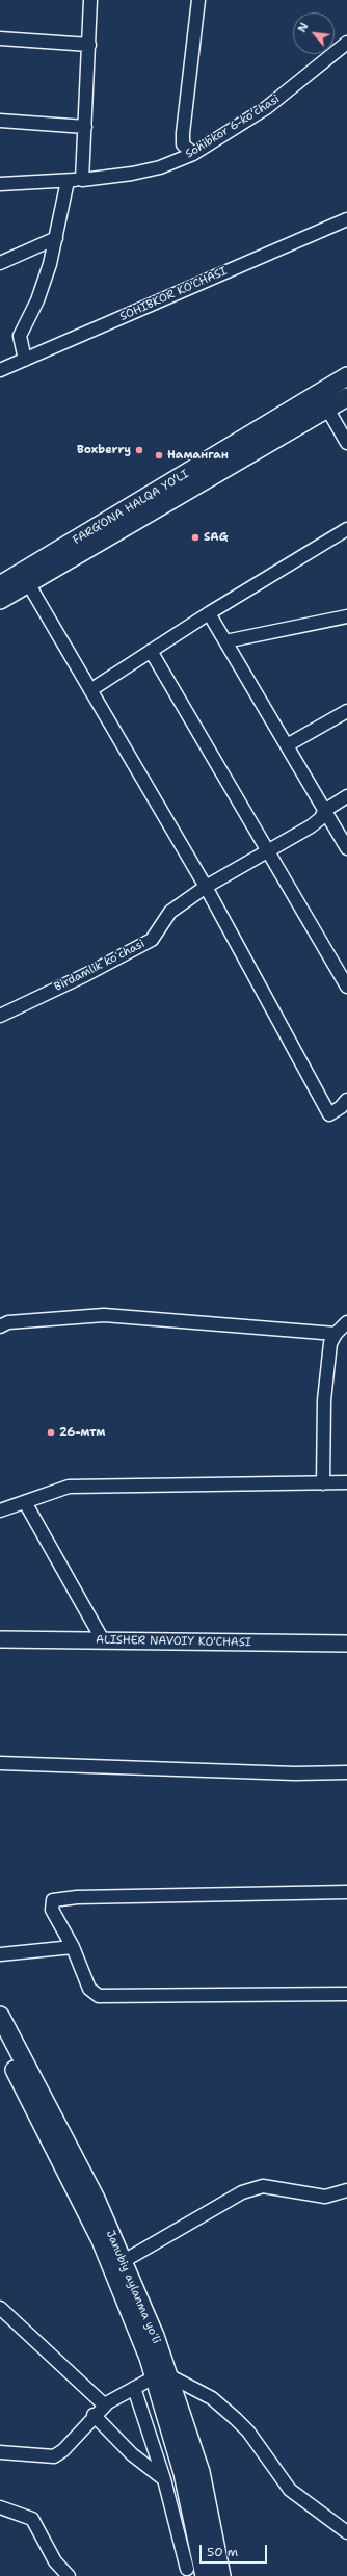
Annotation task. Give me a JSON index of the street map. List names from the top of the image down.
{
  "streets": {
    "highway": ["FARG‘ONA HALQA YO‘LI", "Janubiy aylanma yoʻli"],
    "main road": ["ALISHER NAVOIY KO'CHASI"],
    "street": ["Sohibkor 6-koʼchasi", "SOHIBKOR KO'CHASI", "Birdamlik koʻchasi"]
  },
  "places": [
    "Boxberry",
    "Наманган",
    "SAG",
    "26-мтм"
  ],
  "scale_bar": "50 m",
  "north": "top left"
}
